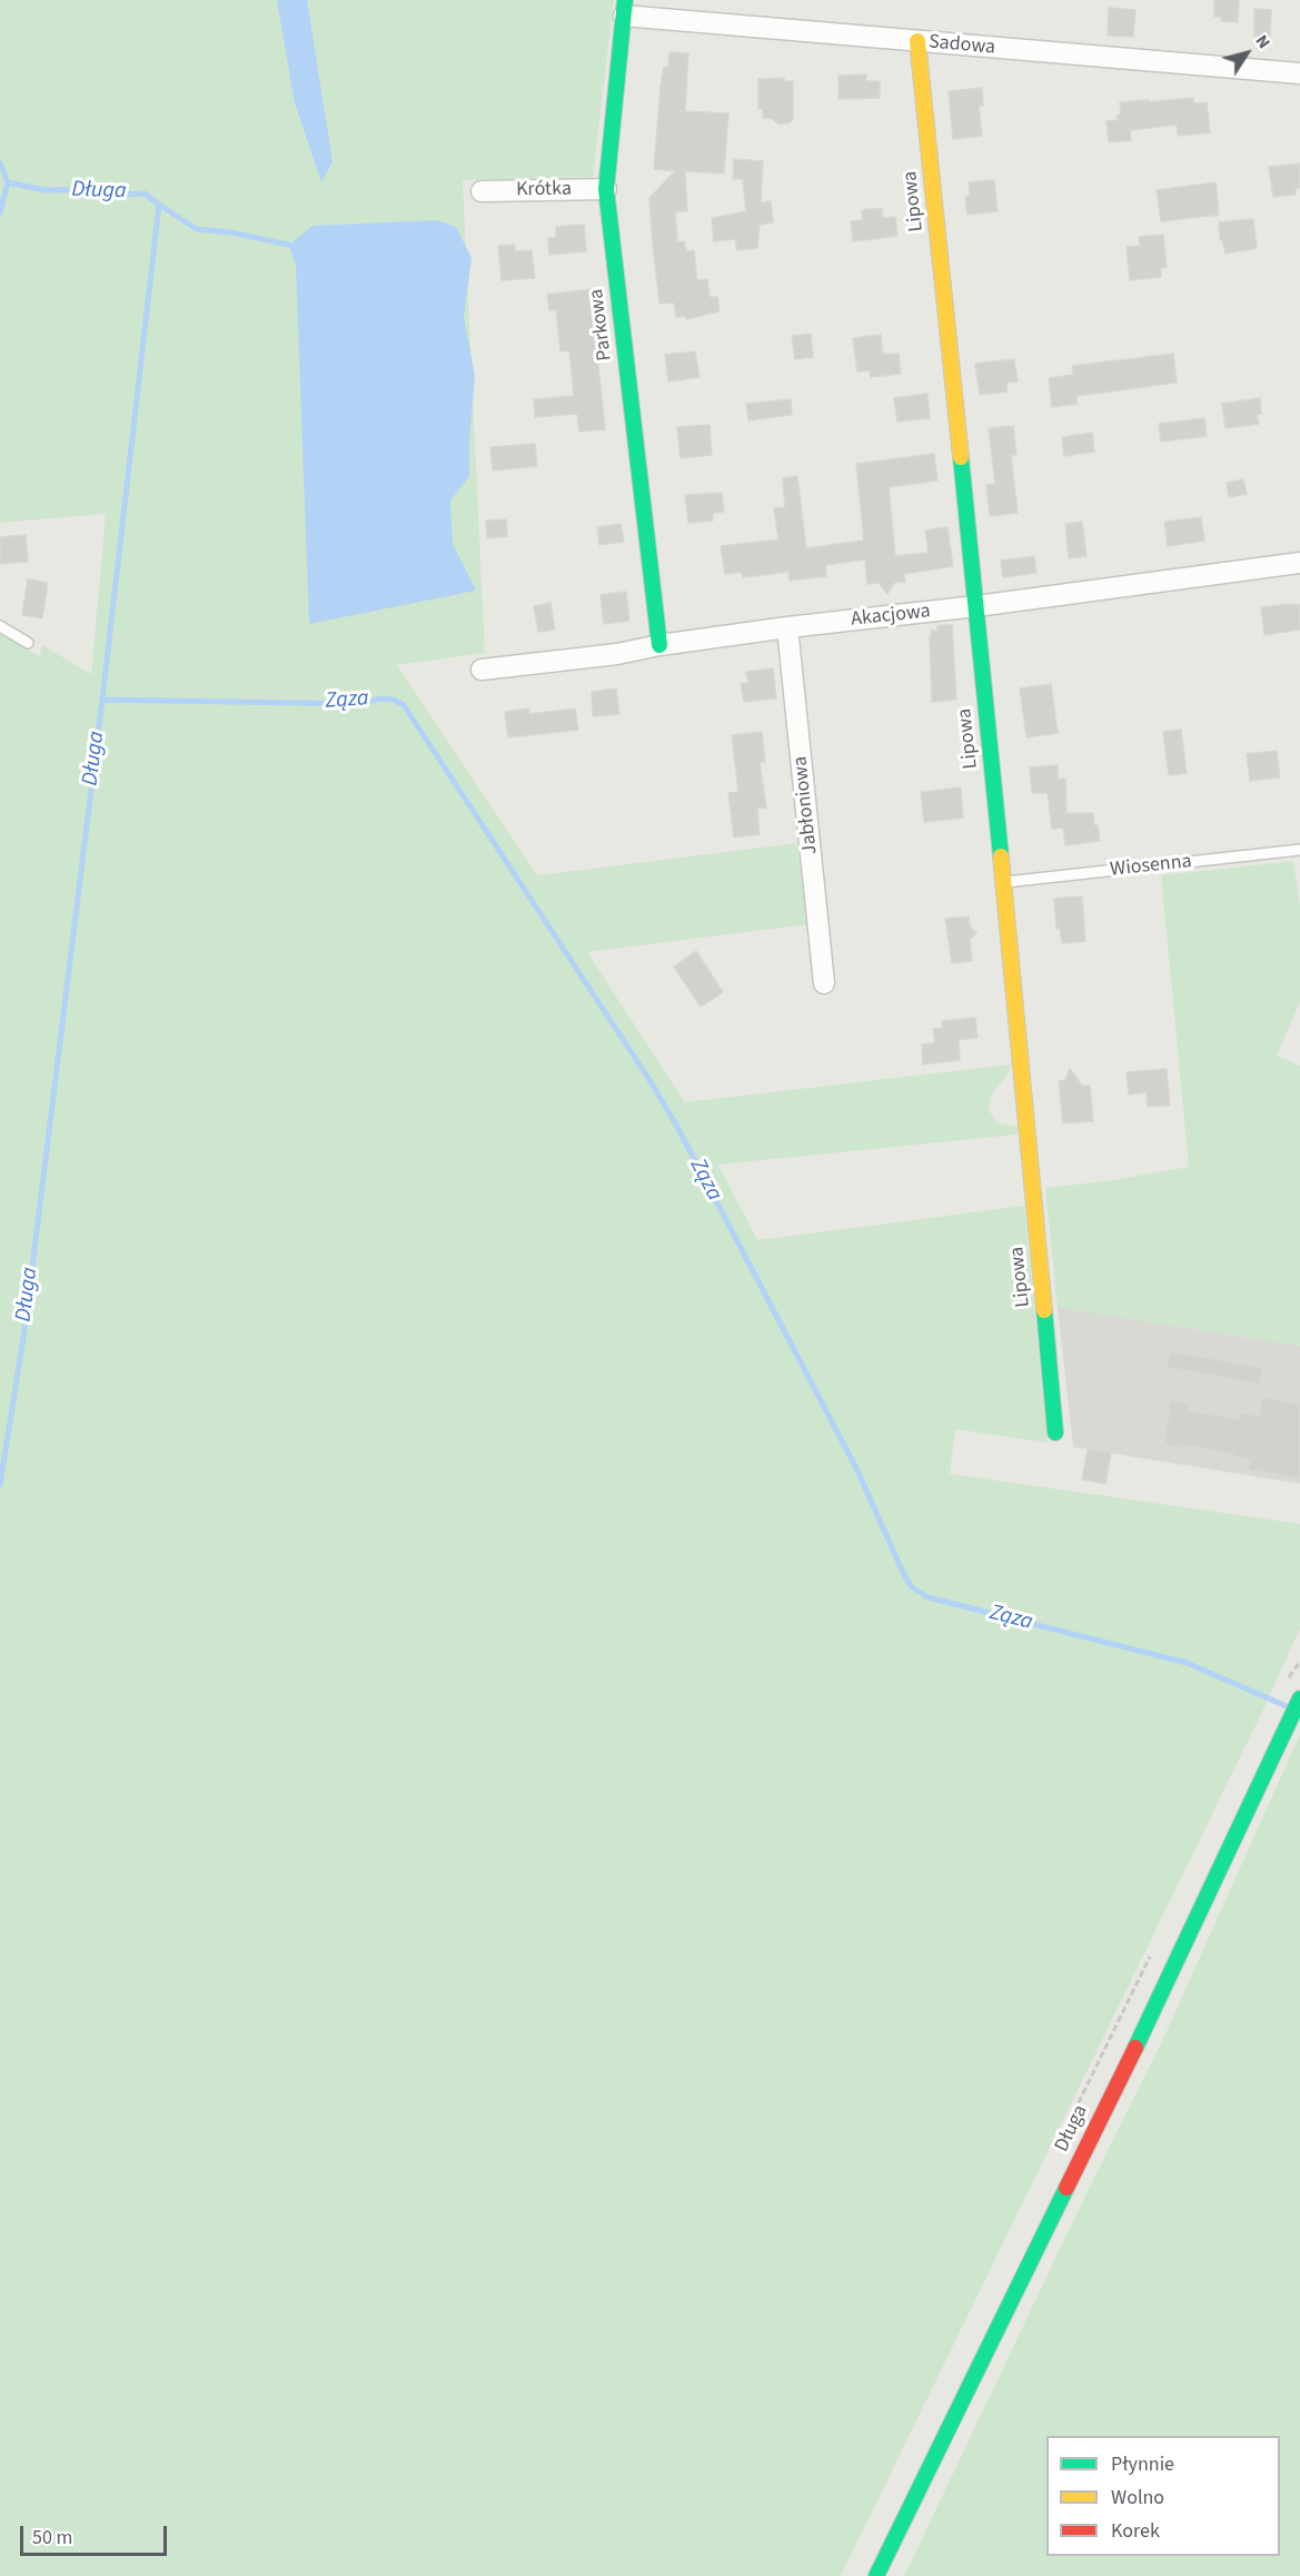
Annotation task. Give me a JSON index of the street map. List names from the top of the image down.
{
  "streets": {
    "street": [
      "Sadowa",
      "Krótka",
      "Lipowa",
      "Parkowa",
      "Akacjowa",
      "Jabłoniowa",
      "Długa"
    ],
    "lane": ["Wiosenna"]
  },
  "crossings": [
    ["Sadowa", "Lipowa"],
    ["Sadowa", "Parkowa"],
    ["Krótka", "Parkowa"],
    ["Lipowa", "Akacjowa"],
    ["Lipowa", "Wiosenna"],
    ["Parkowa", "Akacjowa"],
    ["Akacjowa", "Jabłoniowa"]
  ],
  "water": ["Długa", "Ząza"],
  "legend": ["Płynnie", "Wolno", "Korek"],
  "scale_bar": "50 m",
  "north": "top right"
}
